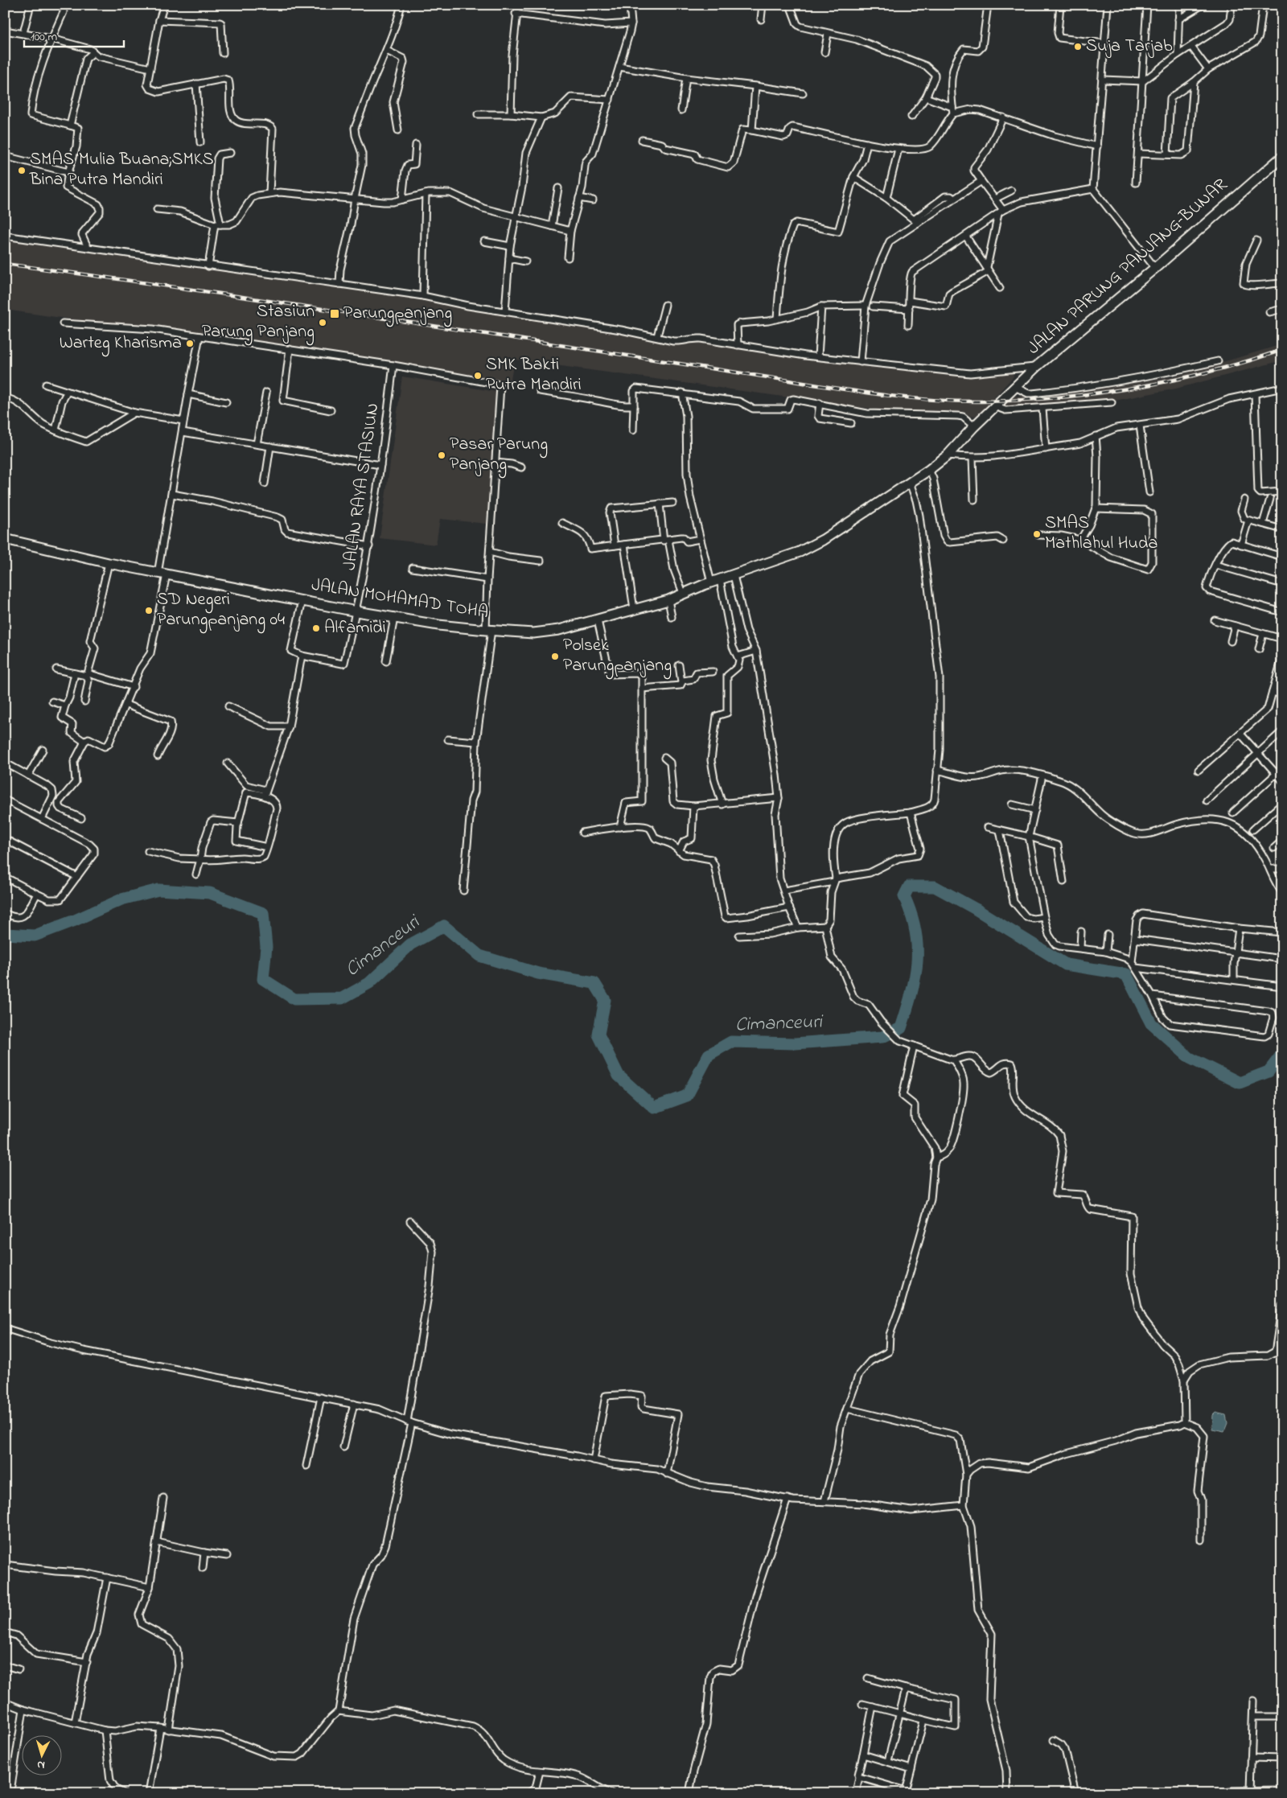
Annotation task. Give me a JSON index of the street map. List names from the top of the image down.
{
  "streets": {
    "main road": ["JALAN PARUNG PANJANG–BUNAR", "JALAN MOHAMAD TOHA"],
    "street": ["JALAN RAYA STASIUN"]
  },
  "crossings": [
    ["JALAN PARUNG PANJANG–BUNAR", "JALAN MOHAMAD TOHA"],
    ["JALAN RAYA STASIUN", "JALAN MOHAMAD TOHA"]
  ],
  "water": ["Cimanceuri"],
  "places": {
    "other": [
      "Suja Tarjab",
      "SMAS Mulia Buana;SMKS Bina Putra Mandiri",
      "Stasiun Parung Panjang",
      "Warteg Kharisma",
      "SMK Bakti Putra Mandiri",
      "Pasar Parung Panjang",
      "SMAS Mathlahul Huda",
      "SD Negeri Parungpanjang 04",
      "Alfamidi",
      "Polsek Parungpanjang"
    ],
    "transit": ["Parungpanjang"]
  },
  "scale_bar": "100 m",
  "north": "bottom"
}
